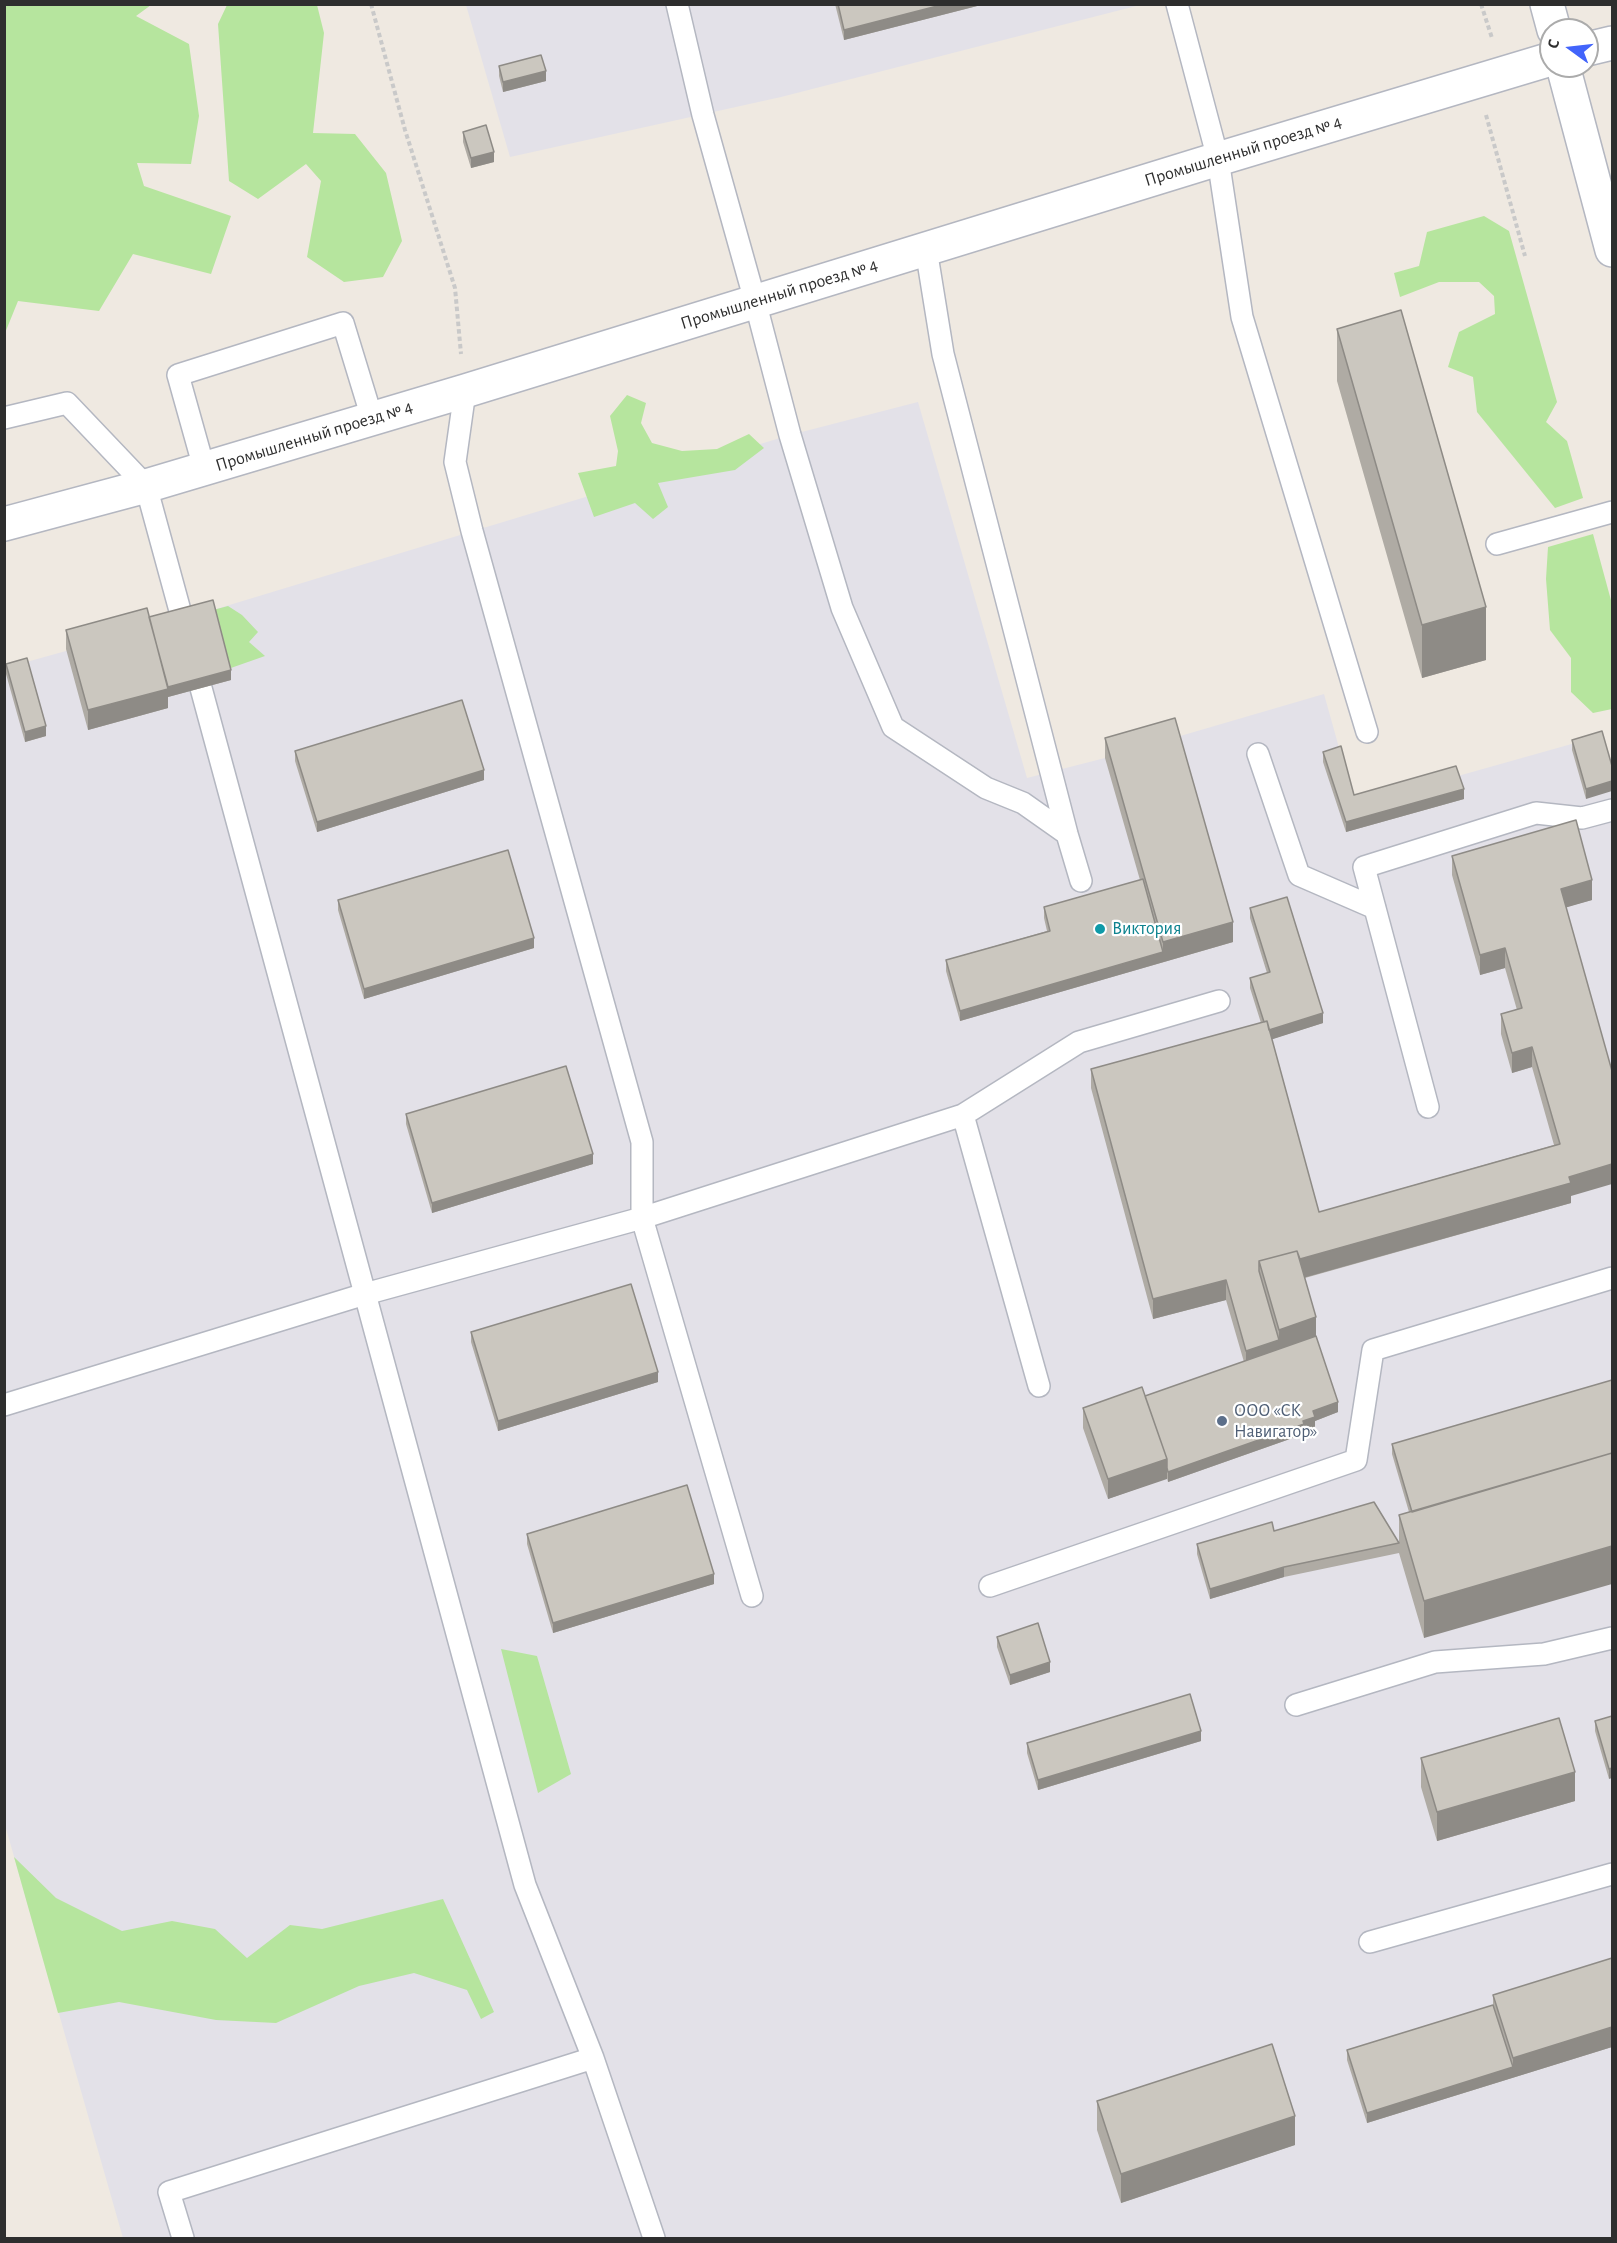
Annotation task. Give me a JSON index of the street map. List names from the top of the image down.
{
  "streets": {
    "street": ["Промышленный проезд № 4"]
  },
  "places": ["Виктория", "ООО «СК Навигатор»"],
  "north": "left"
}
